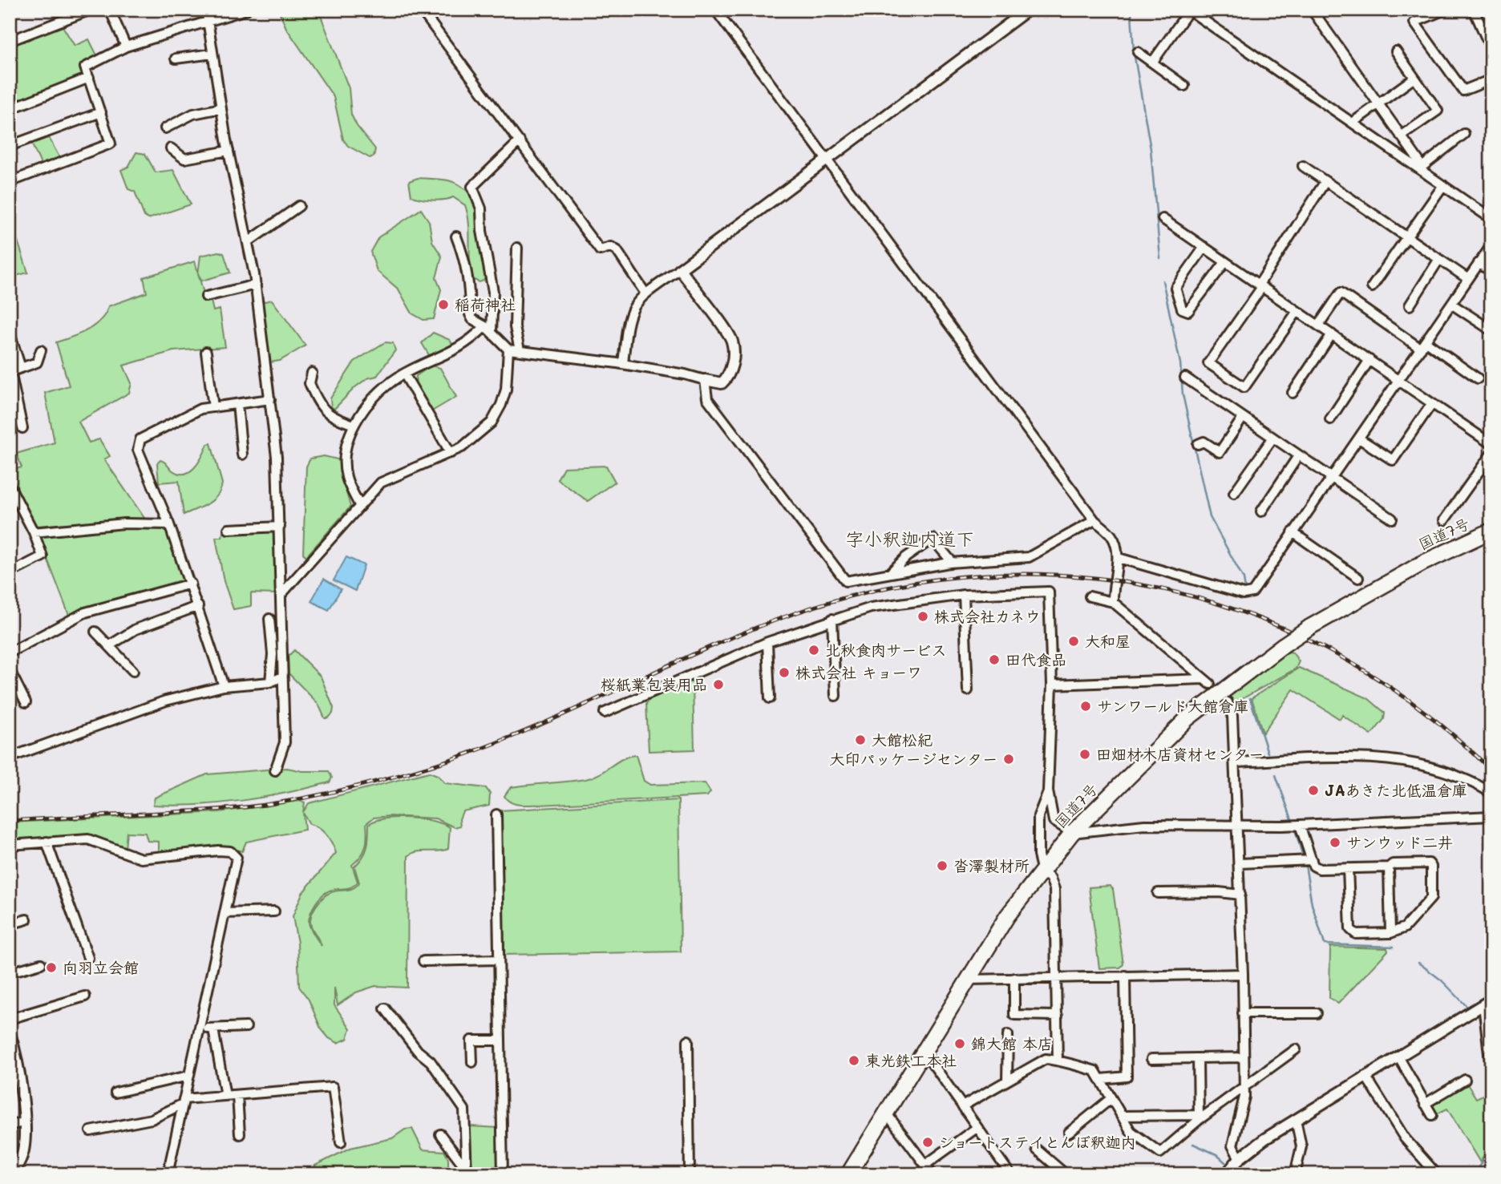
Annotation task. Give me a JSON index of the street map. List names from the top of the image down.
{
  "streets": {
    "highway": ["国道7号"]
  },
  "districts": ["字小釈迦内道下"],
  "places": [
    "稲荷神社",
    "株式会社カネウ",
    "大和屋",
    "北秋食肉サービス",
    "田代食品",
    "株式会社 キョーワ",
    "桜紙業包装用品",
    "サンワールド大館倉庫",
    "大館松紀",
    "田畑材木店資材センター",
    "大印パッケージセンター",
    "JAあきた北低温倉庫",
    "サンウッド二井",
    "沓澤製材所",
    "向羽立会館",
    "錦大館 本店",
    "東光鉄工本社",
    "ショートステイとんぼ釈迦内"
  ]
}
